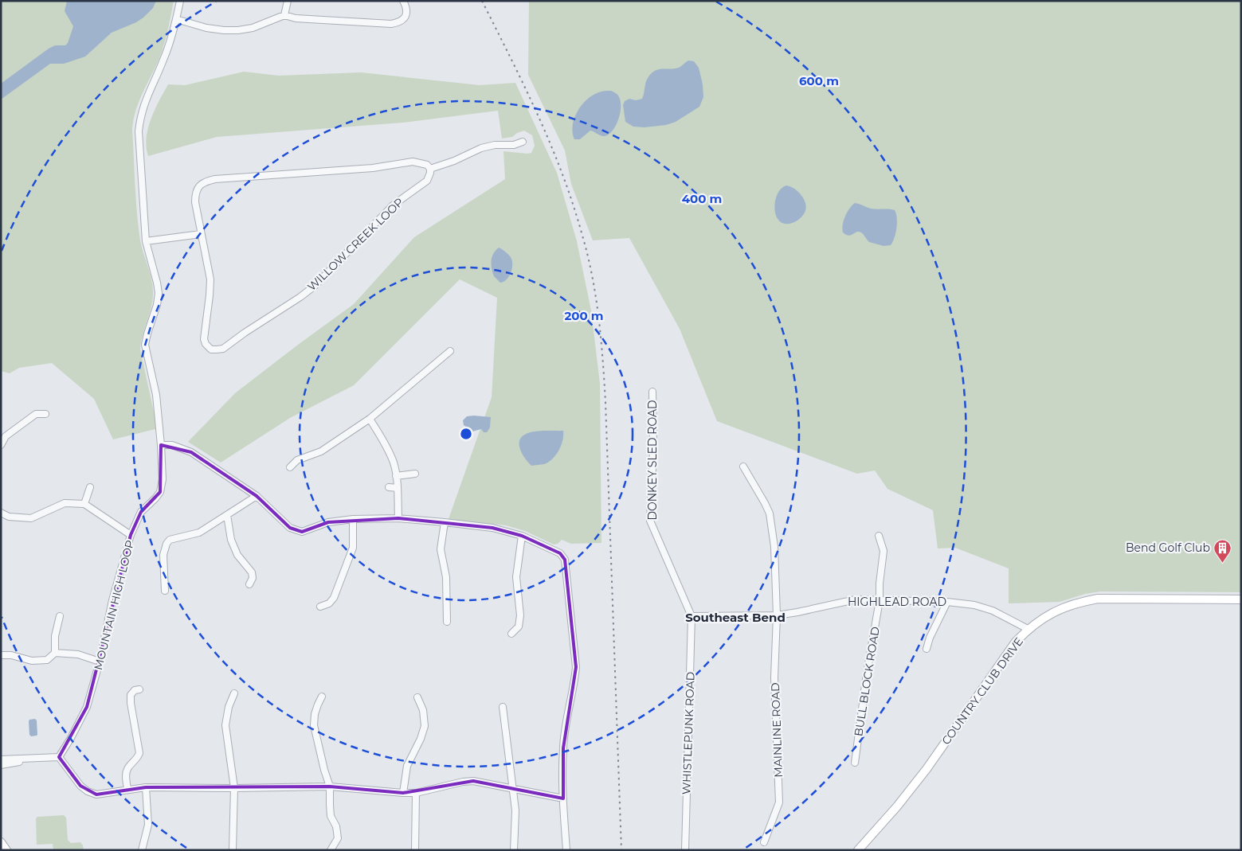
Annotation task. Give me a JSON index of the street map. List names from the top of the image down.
{
  "streets": {
    "street": [
      "WILLOW CREEK LOOP",
      "DONKEY SLED ROAD",
      "HIGHLEAD ROAD",
      "MOUNTAIN HIGH LOOP",
      "BULL BLOCK ROAD",
      "COUNTRY CLUB DRIVE",
      "MAINLINE ROAD",
      "WHISTLEPUNK ROAD"
    ]
  },
  "crossings": [
    ["DONKEY SLED ROAD", "HIGHLEAD ROAD"],
    ["DONKEY SLED ROAD", "WHISTLEPUNK ROAD"],
    ["HIGHLEAD ROAD", "BULL BLOCK ROAD"],
    ["HIGHLEAD ROAD", "COUNTRY CLUB DRIVE"],
    ["HIGHLEAD ROAD", "MAINLINE ROAD"],
    ["HIGHLEAD ROAD", "WHISTLEPUNK ROAD"]
  ],
  "districts": ["Southeast Bend"],
  "places": {
    "building": ["Bend Golf Club"]
  },
  "rings": ["600 m", "400 m", "200 m"]
}
